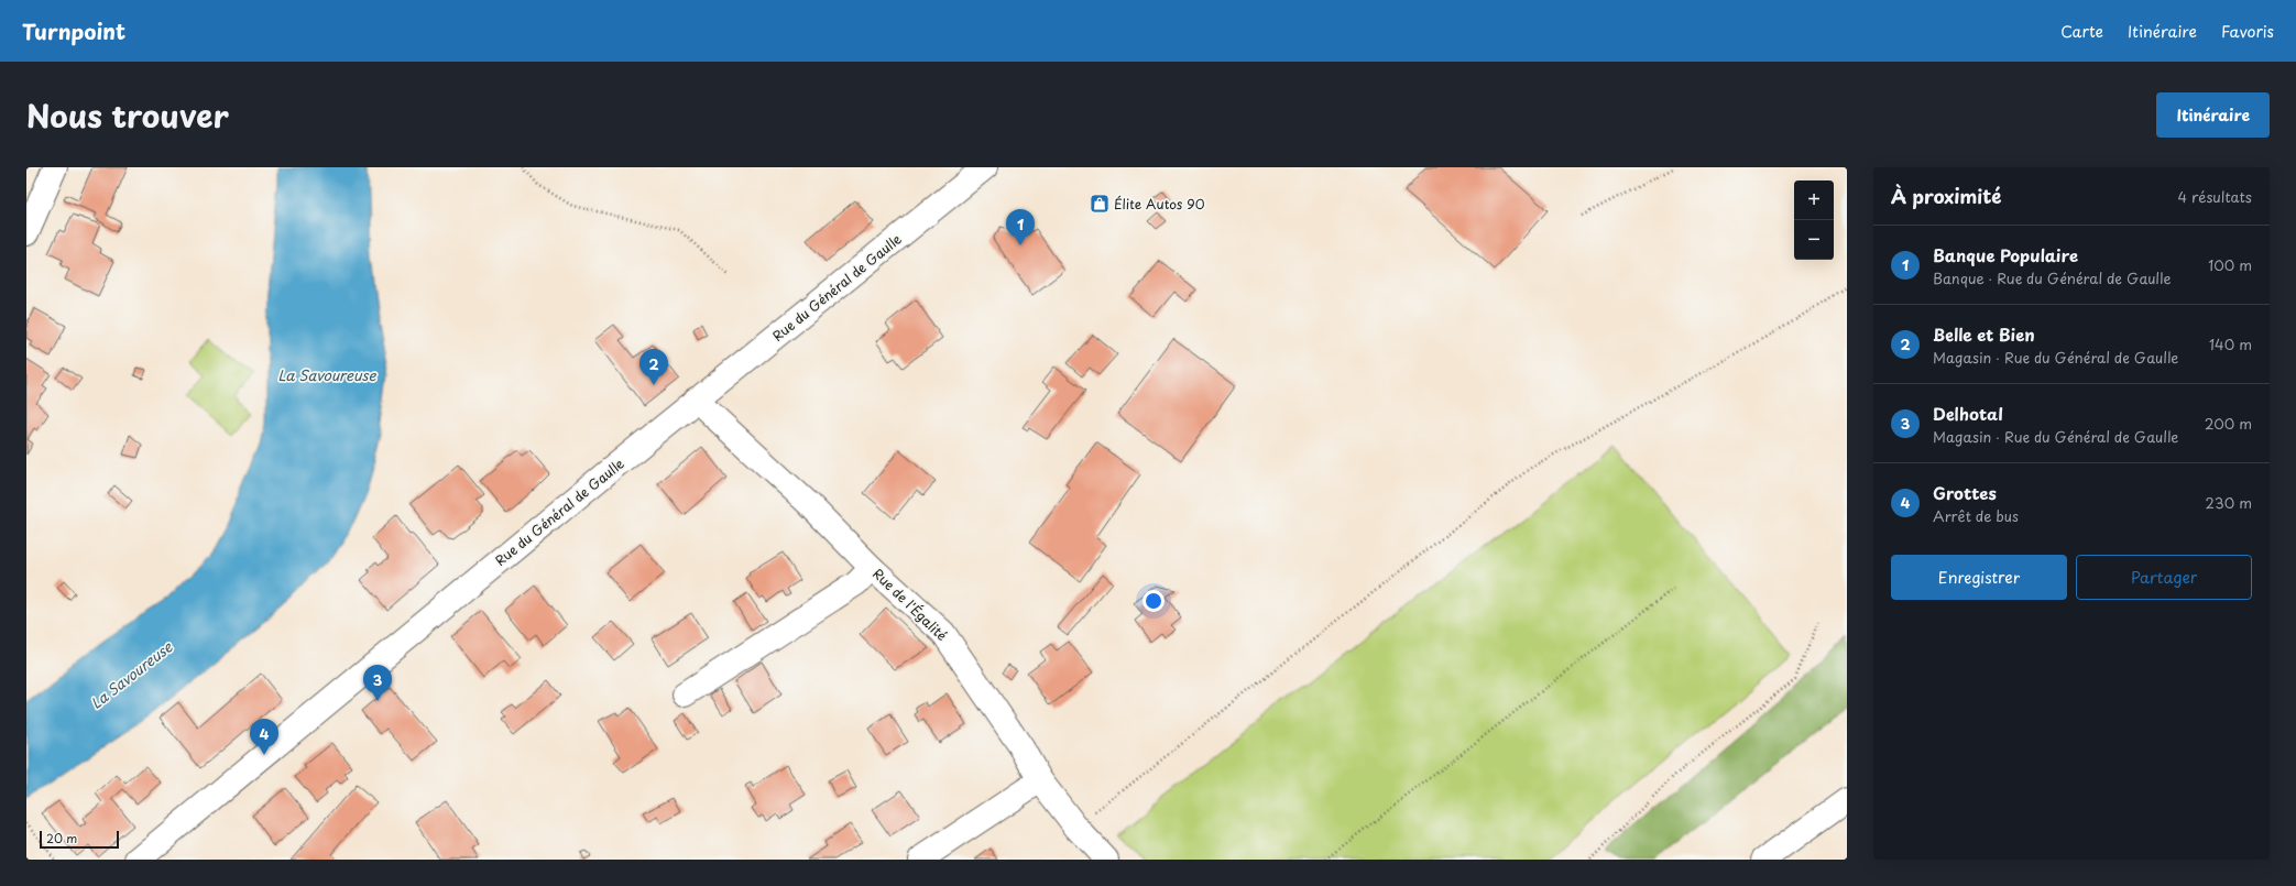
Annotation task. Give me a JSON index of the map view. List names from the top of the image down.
{
  "streets": {
    "main road": ["Rue du Général de Gaulle", "Rue de l'Égalité"]
  },
  "crossings": [
    ["Rue du Général de Gaulle", "Rue de l'Égalité"]
  ],
  "water": ["La Savoureuse"],
  "places": {
    "shop": ["Élite Autos 90"]
  },
  "scale_bar": "20 m",
  "page": {
    "header": "Turnpoint",
    "nav": ["Carte", "Itinéraire", "Favoris"],
    "title": "Nous trouver",
    "buttons": [
      "Itinéraire",
      ["Enregistrer", "Partager"]
    ],
    "heading": ["À proximité", "4 résultats"],
    "map_buttons": ["+", "−"],
    "pins": [
      "1",
      "2",
      "3",
      "4"
    ],
    "list": [
      {
        "mark": "1",
        "name": "Banque Populaire",
        "note": "Banque · Rue du Général de Gaulle",
        "value": "100 m"
      },
      {
        "mark": "2",
        "name": "Belle et Bien",
        "note": "Magasin · Rue du Général de Gaulle",
        "value": "140 m"
      },
      {
        "mark": "3",
        "name": "Delhotal",
        "note": "Magasin · Rue du Général de Gaulle",
        "value": "200 m"
      },
      {
        "mark": "4",
        "name": "Grottes",
        "note": "Arrêt de bus",
        "value": "230 m"
      }
    ],
    "scale": "20 m"
  }
}
